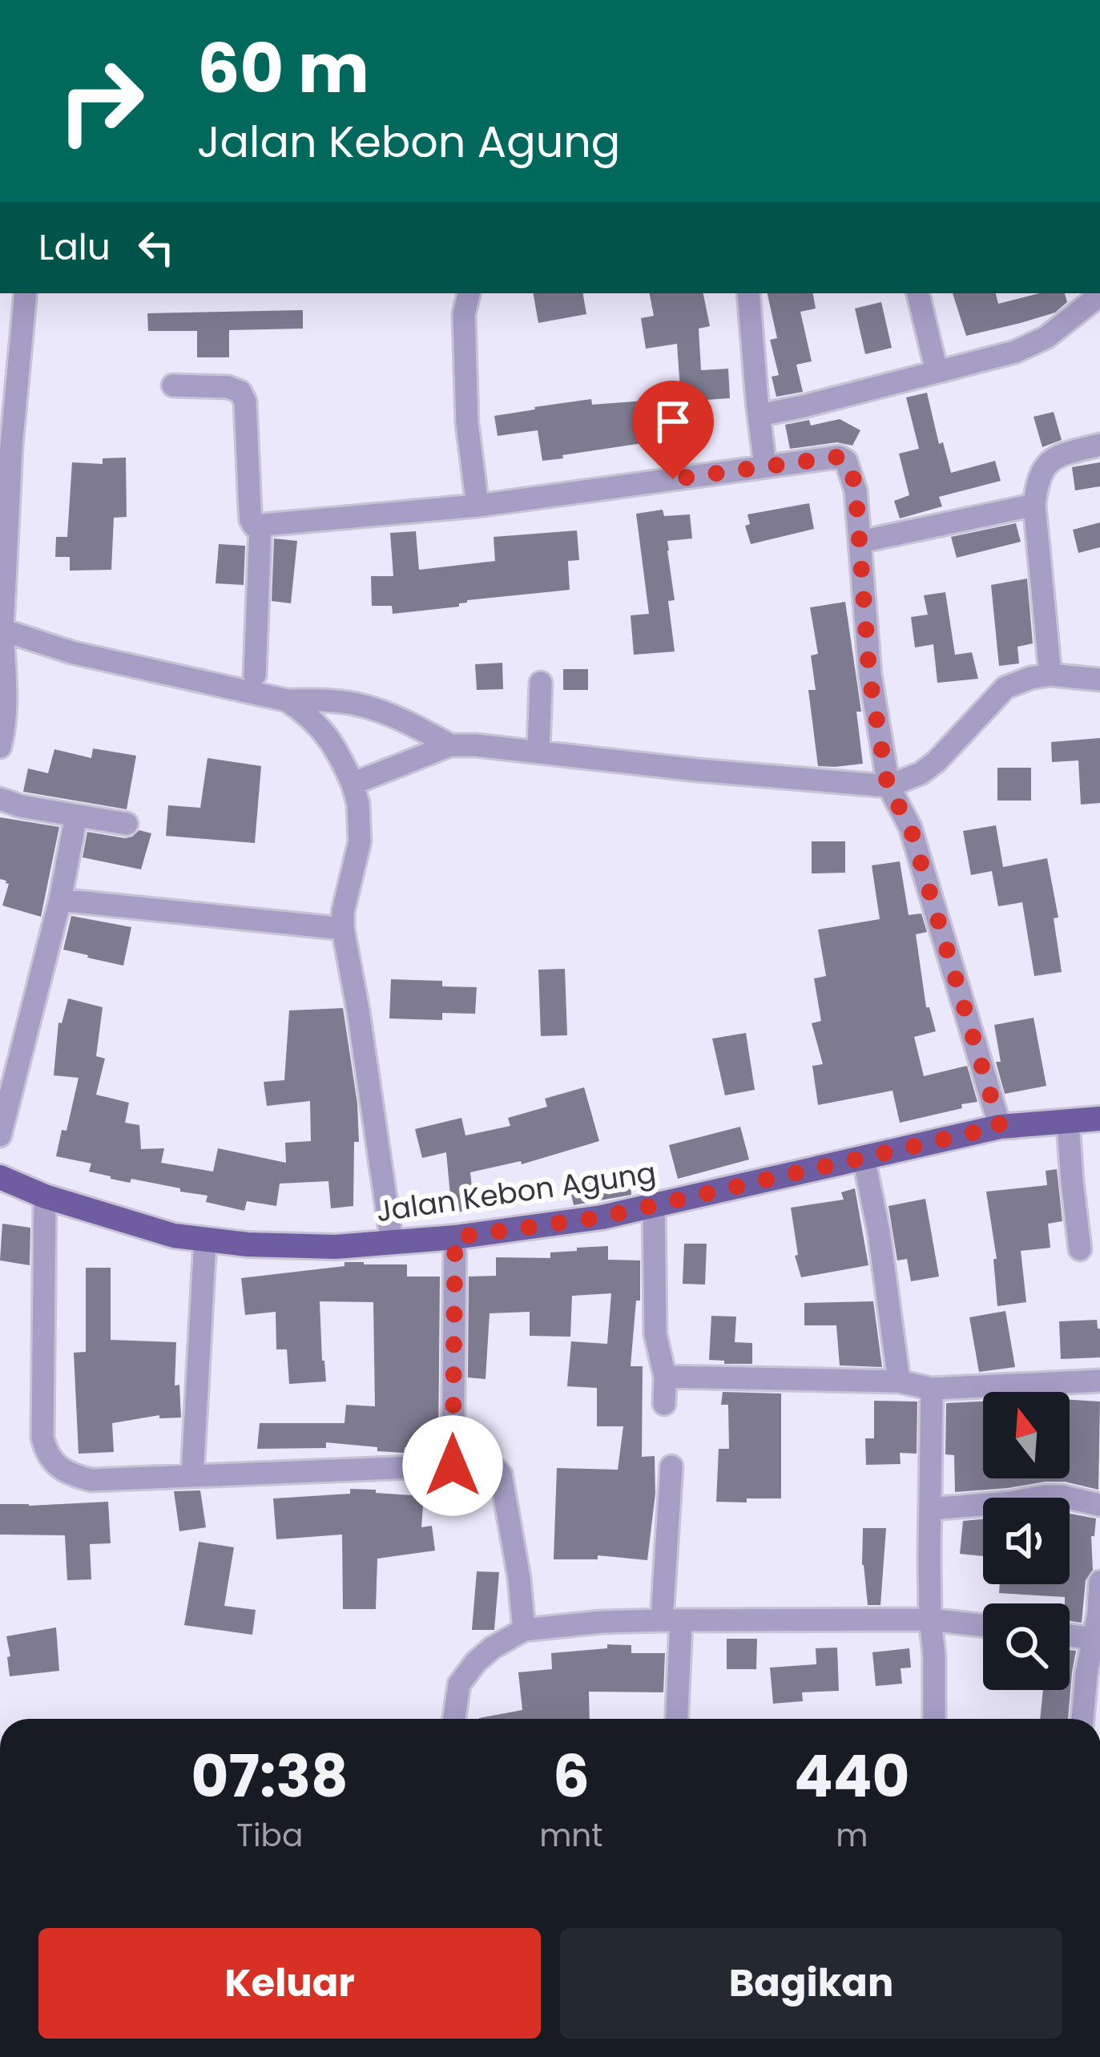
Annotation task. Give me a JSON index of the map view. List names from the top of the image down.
{
  "streets": {
    "main road": ["Jalan Kebon Agung"]
  },
  "north": "top",
  "page": {
    "turn": ["60 m", "Jalan Kebon Agung"],
    "then": "Lalu",
    "eta": [
      "07:38",
      "Tiba",
      "6",
      "mnt",
      "440",
      "m"
    ],
    "buttons": ["Keluar", "Bagikan"]
  }
}
